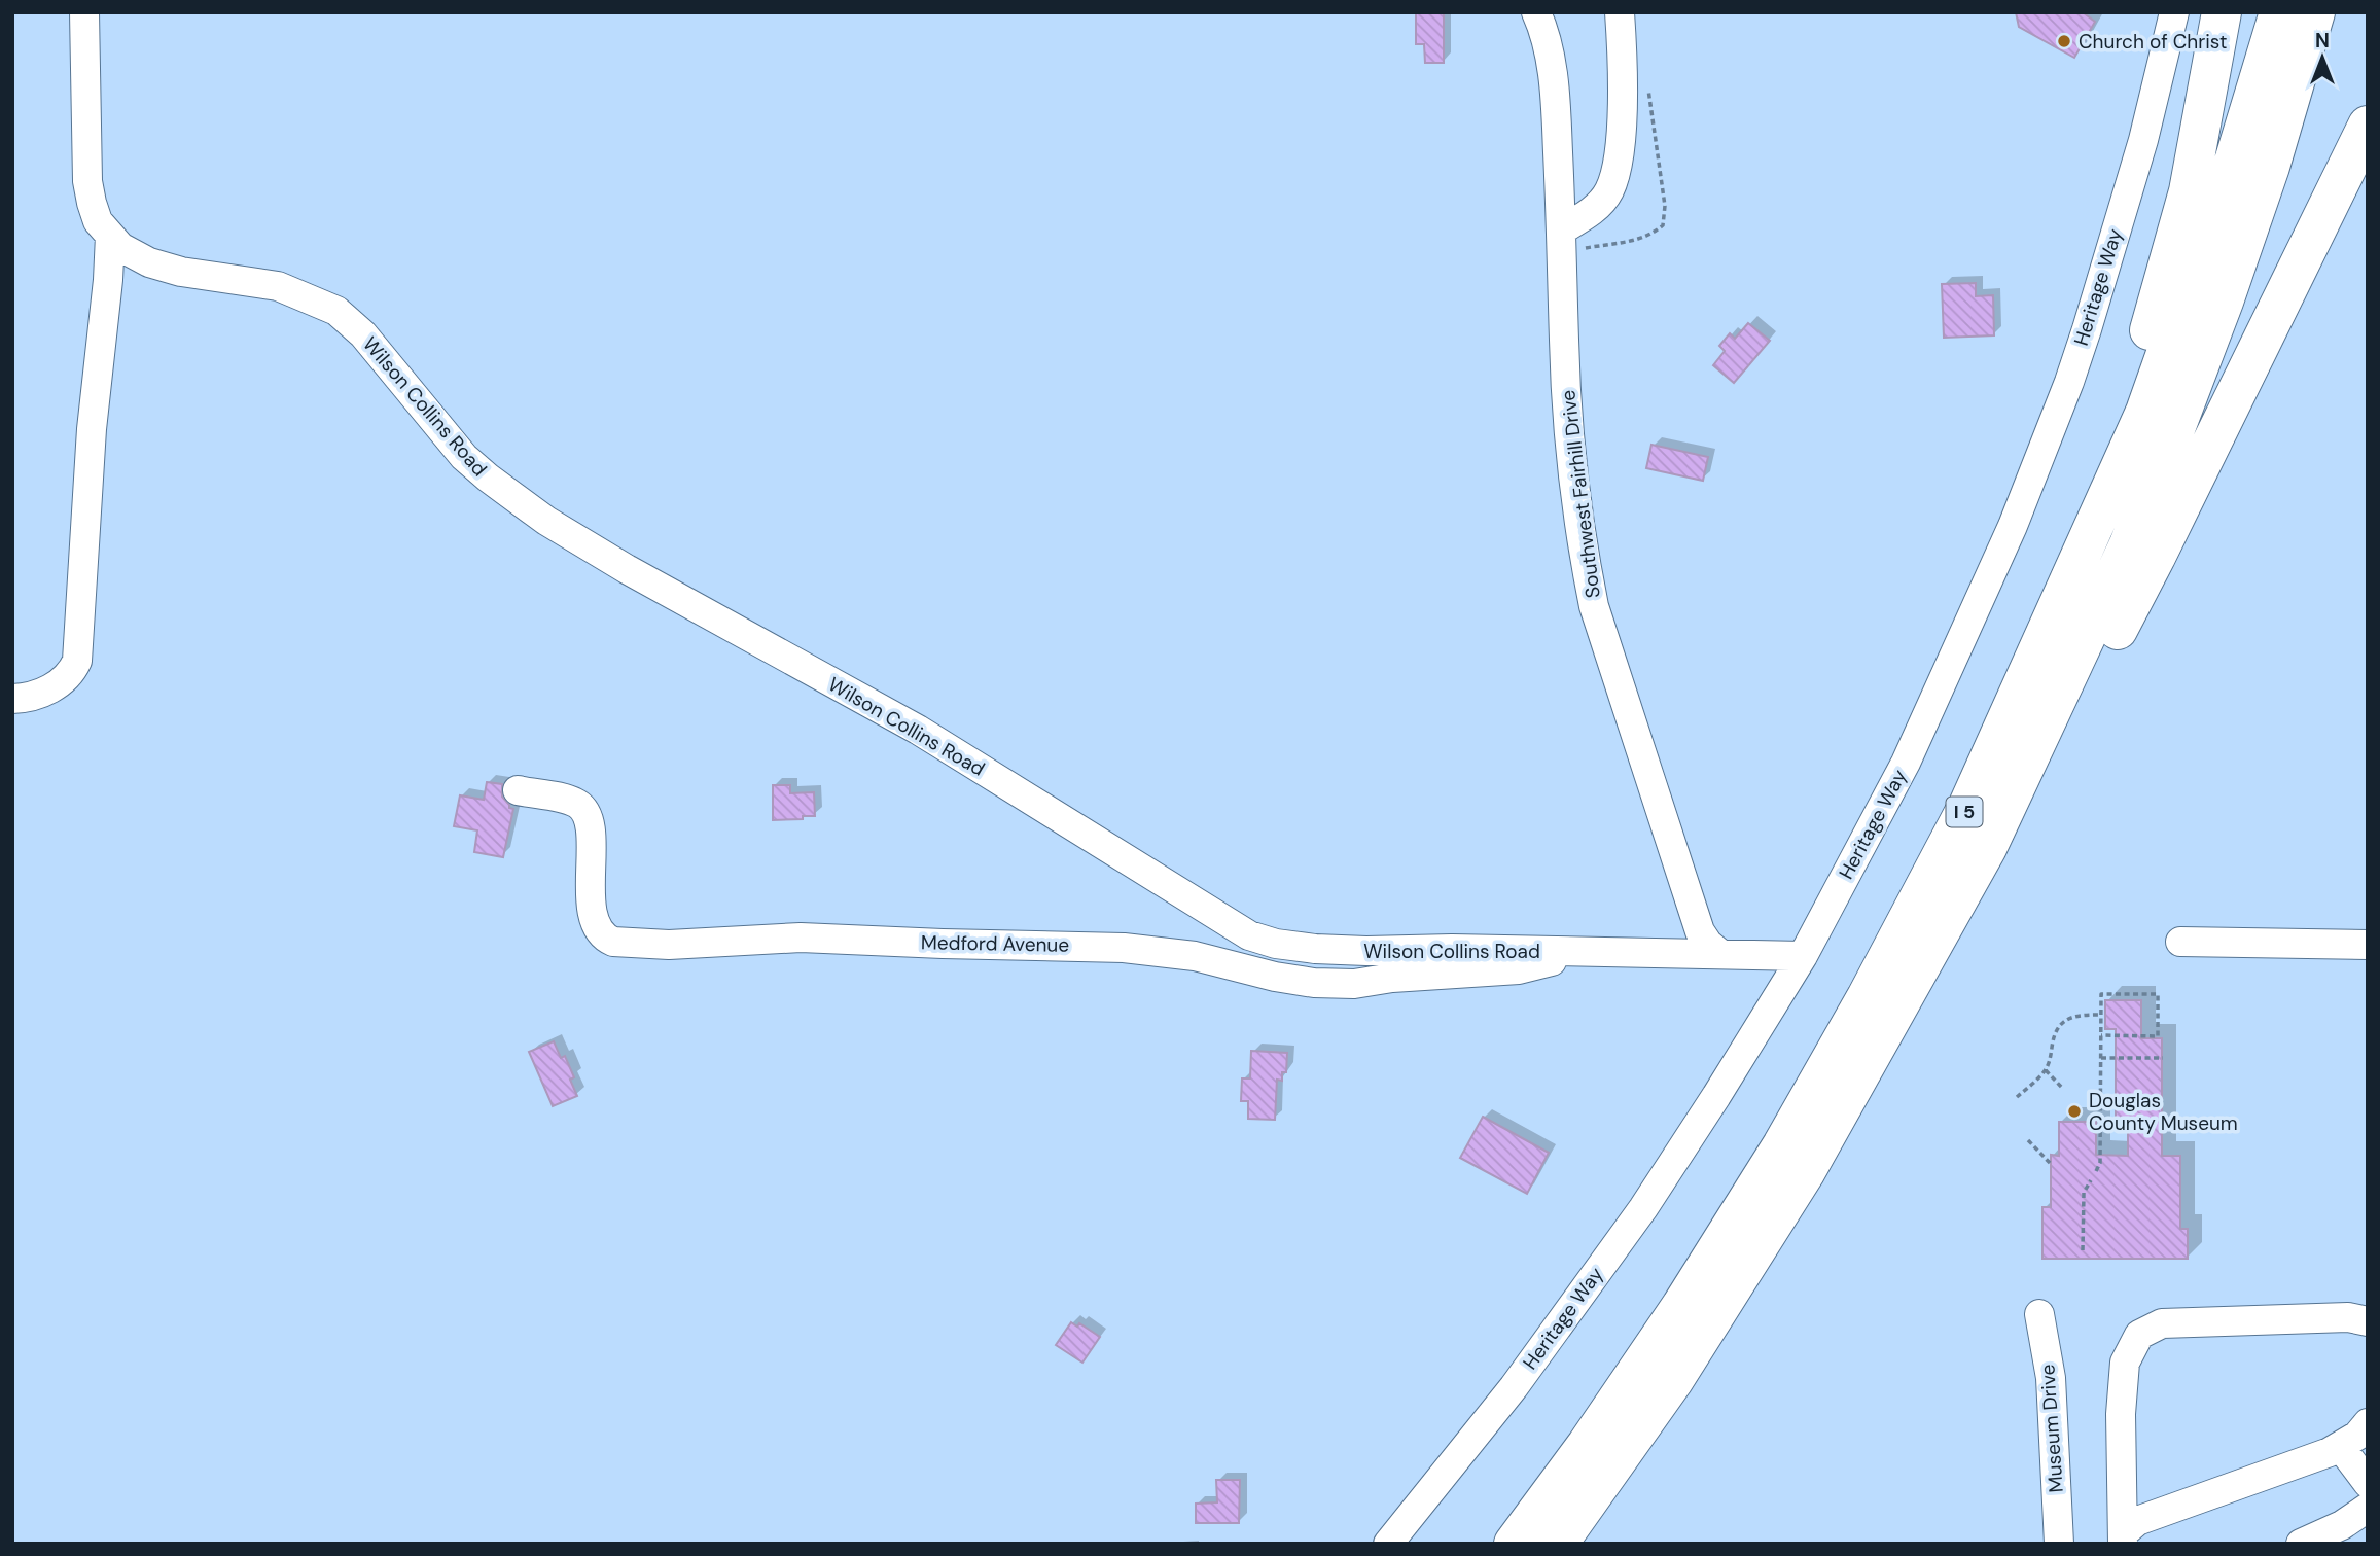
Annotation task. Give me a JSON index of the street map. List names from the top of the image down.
{
  "streets": {
    "highway": ["I 5"],
    "street": [
      "Heritage Way",
      "Wilson Collins Road",
      "Southwest Fairhill Drive",
      "Medford Avenue",
      "Museum Drive"
    ]
  },
  "crossings": [
    ["Heritage Way", "Wilson Collins Road"],
    ["Wilson Collins Road", "Southwest Fairhill Drive"],
    ["Wilson Collins Road", "Medford Avenue"]
  ],
  "places": ["Church of Christ", "Douglas County Museum"],
  "north": "top"
}
